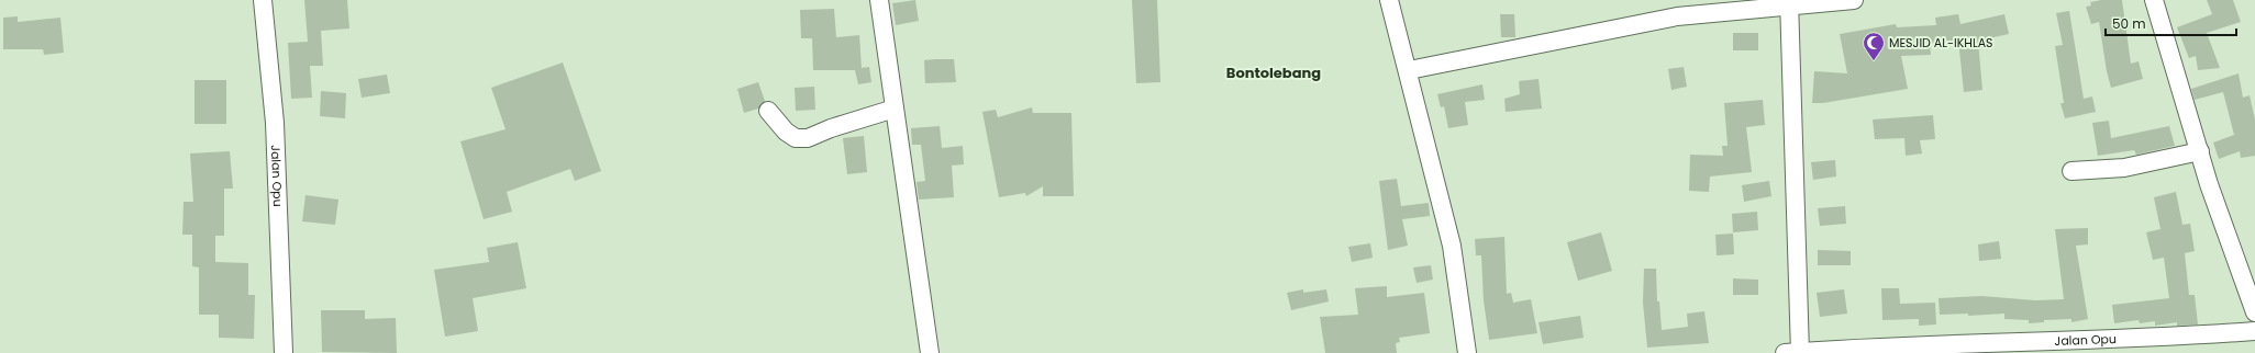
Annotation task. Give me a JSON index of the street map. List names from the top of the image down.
{
  "streets": {
    "street": ["Jalan Opu"]
  },
  "districts": ["Bontolebang"],
  "places": {
    "mosque": ["MESJID AL-IKHLAS"]
  },
  "scale_bar": "50 m"
}
